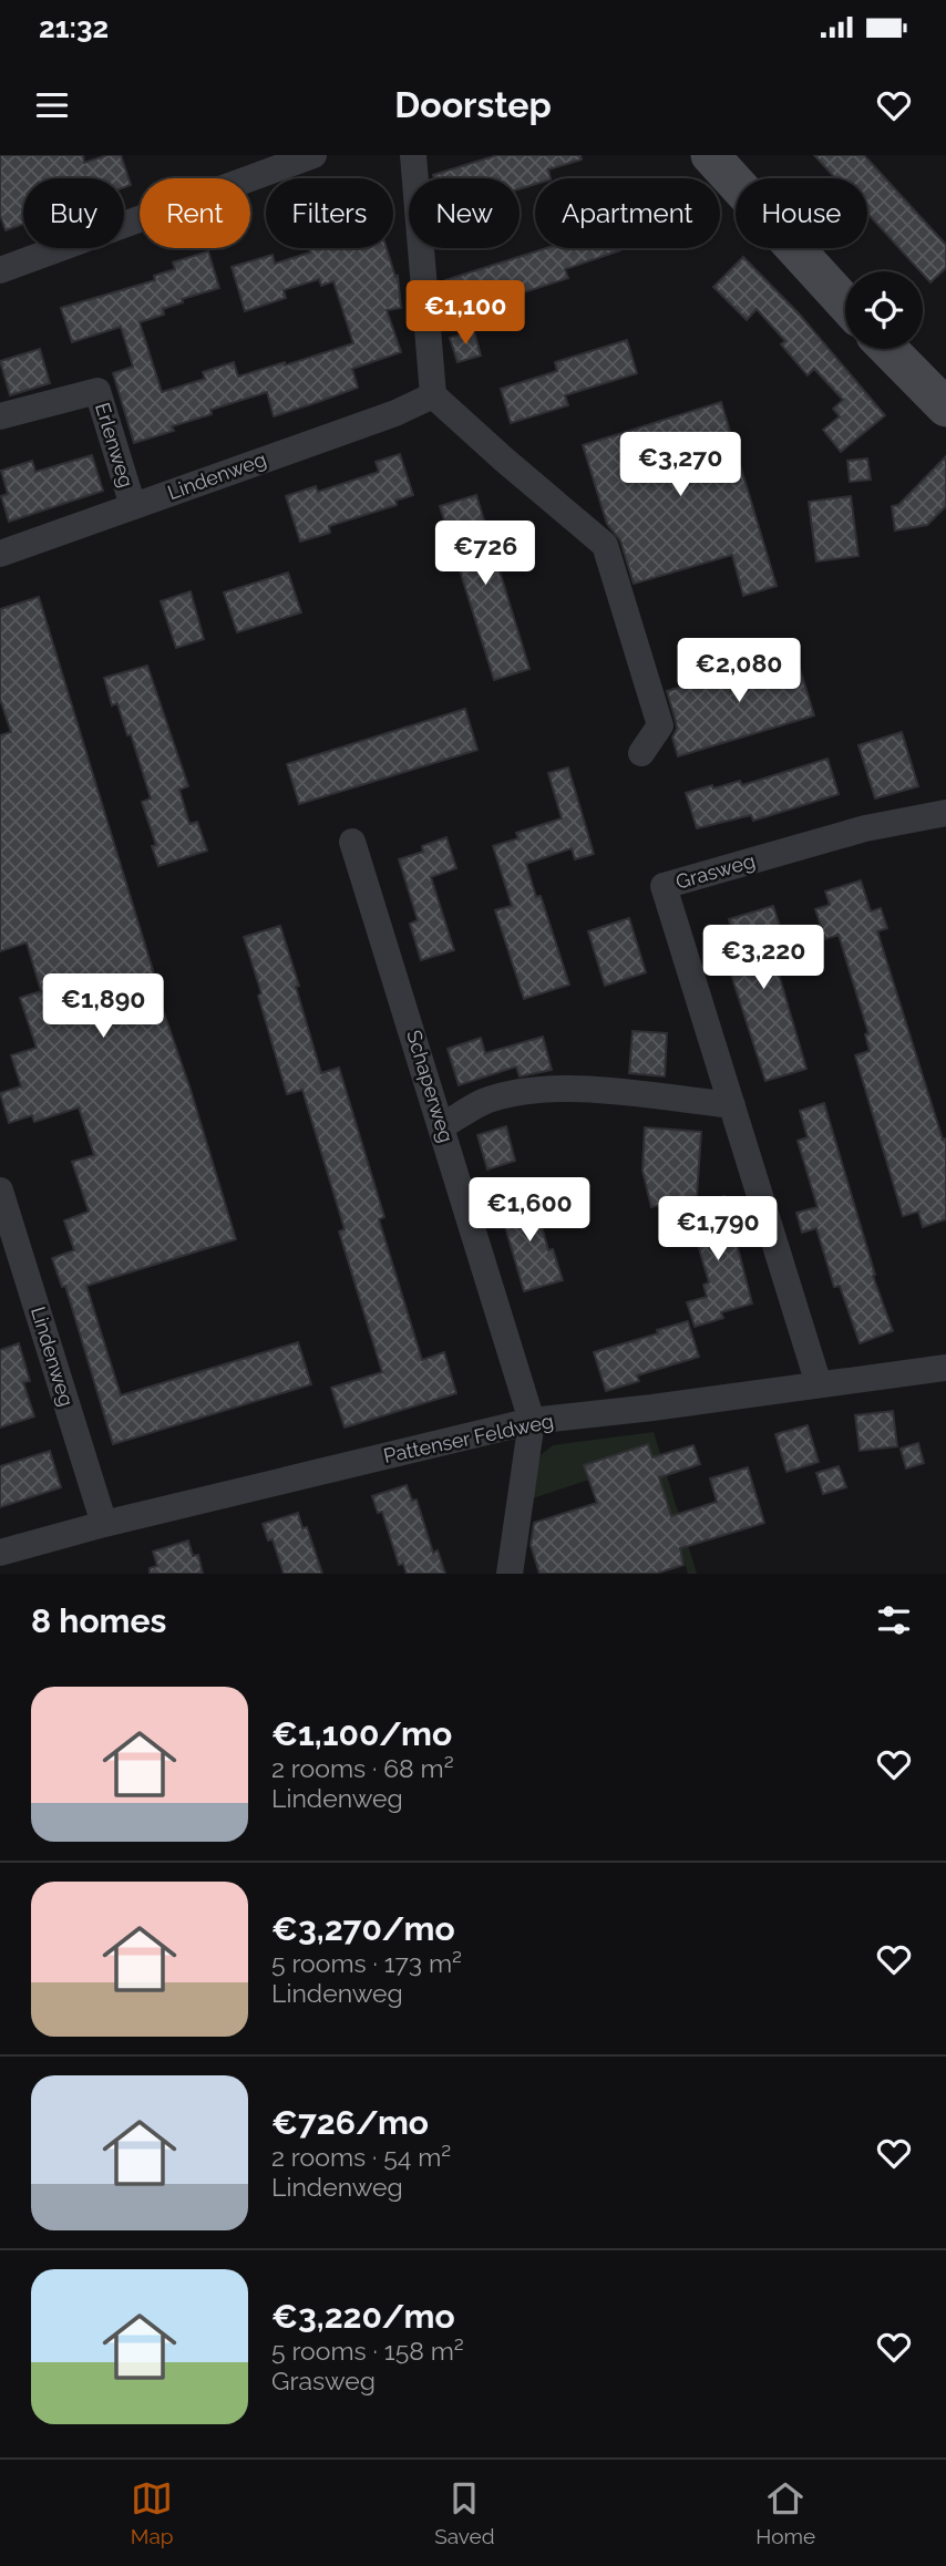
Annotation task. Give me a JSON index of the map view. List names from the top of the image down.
{
  "streets": {
    "street": [
      "Erlenweg",
      "Lindenweg",
      "Grasweg",
      "Schaperweg",
      "Pattenser Feldweg"
    ]
  },
  "crossings": [
    ["Erlenweg", "Lindenweg"],
    ["Lindenweg", "Pattenser Feldweg"],
    ["Grasweg", "Pattenser Feldweg"],
    ["Schaperweg", "Pattenser Feldweg"]
  ],
  "page": {
    "status": "21:32",
    "header": "Doorstep",
    "chip": [
      "Buy",
      "Rent",
      "Filters",
      "New",
      "Apartment",
      "House"
    ],
    "price": [
      "€1,100",
      "€3,270",
      "€726",
      "€2,080",
      "€3,220",
      "€1,890",
      "€1,600",
      "€1,790"
    ],
    "heading": "8 homes",
    "list": [
      {
        "name": "€1,100/mo",
        "note": "2 rooms · 68 m² · Lindenweg"
      },
      {
        "name": "€3,270/mo",
        "note": "5 rooms · 173 m² · Lindenweg"
      },
      {
        "name": "€726/mo",
        "note": "2 rooms · 54 m² · Lindenweg"
      },
      {
        "name": "€3,220/mo",
        "note": "5 rooms · 158 m² · Grasweg"
      }
    ],
    "tabs": ["Map", "Saved", "Home"]
  }
}
